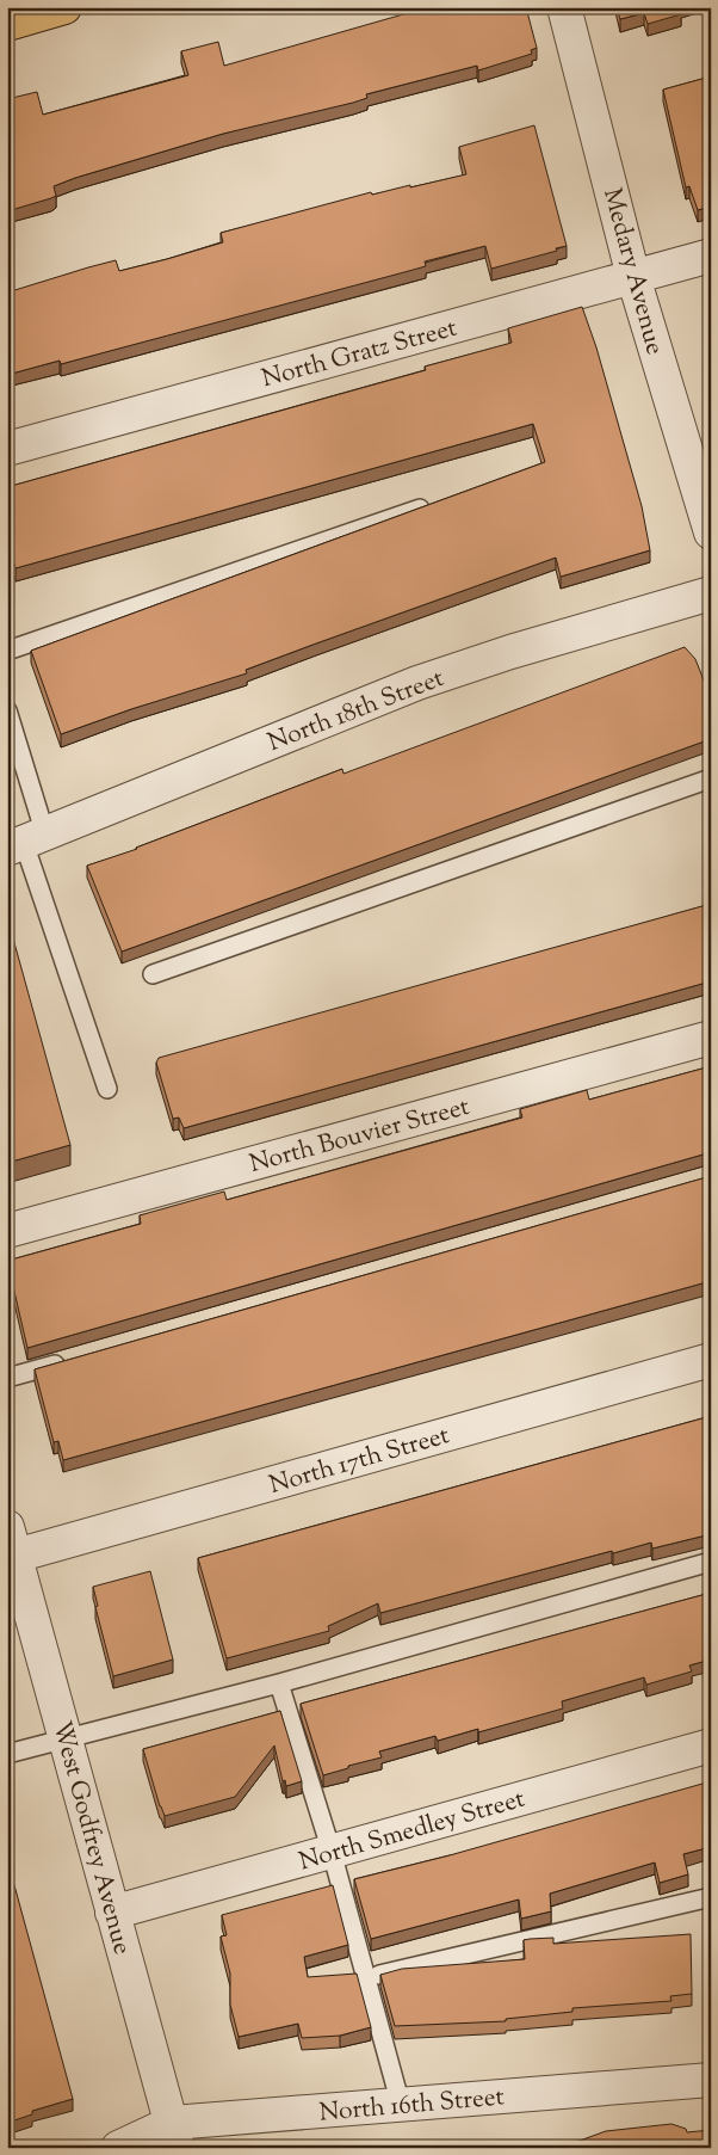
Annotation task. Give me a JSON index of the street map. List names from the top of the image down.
{
  "streets": {
    "street": [
      "Medary Avenue",
      "North Gratz Street",
      "North 18th Street",
      "North Bouvier Street",
      "North 17th Street",
      "North Smedley Street",
      "West Godfrey Avenue",
      "North 16th Street"
    ]
  },
  "crossings": [
    ["Medary Avenue", "North Gratz Street"],
    ["North 17th Street", "West Godfrey Avenue"],
    ["North Smedley Street", "West Godfrey Avenue"],
    ["West Godfrey Avenue", "North 16th Street"]
  ]
}
